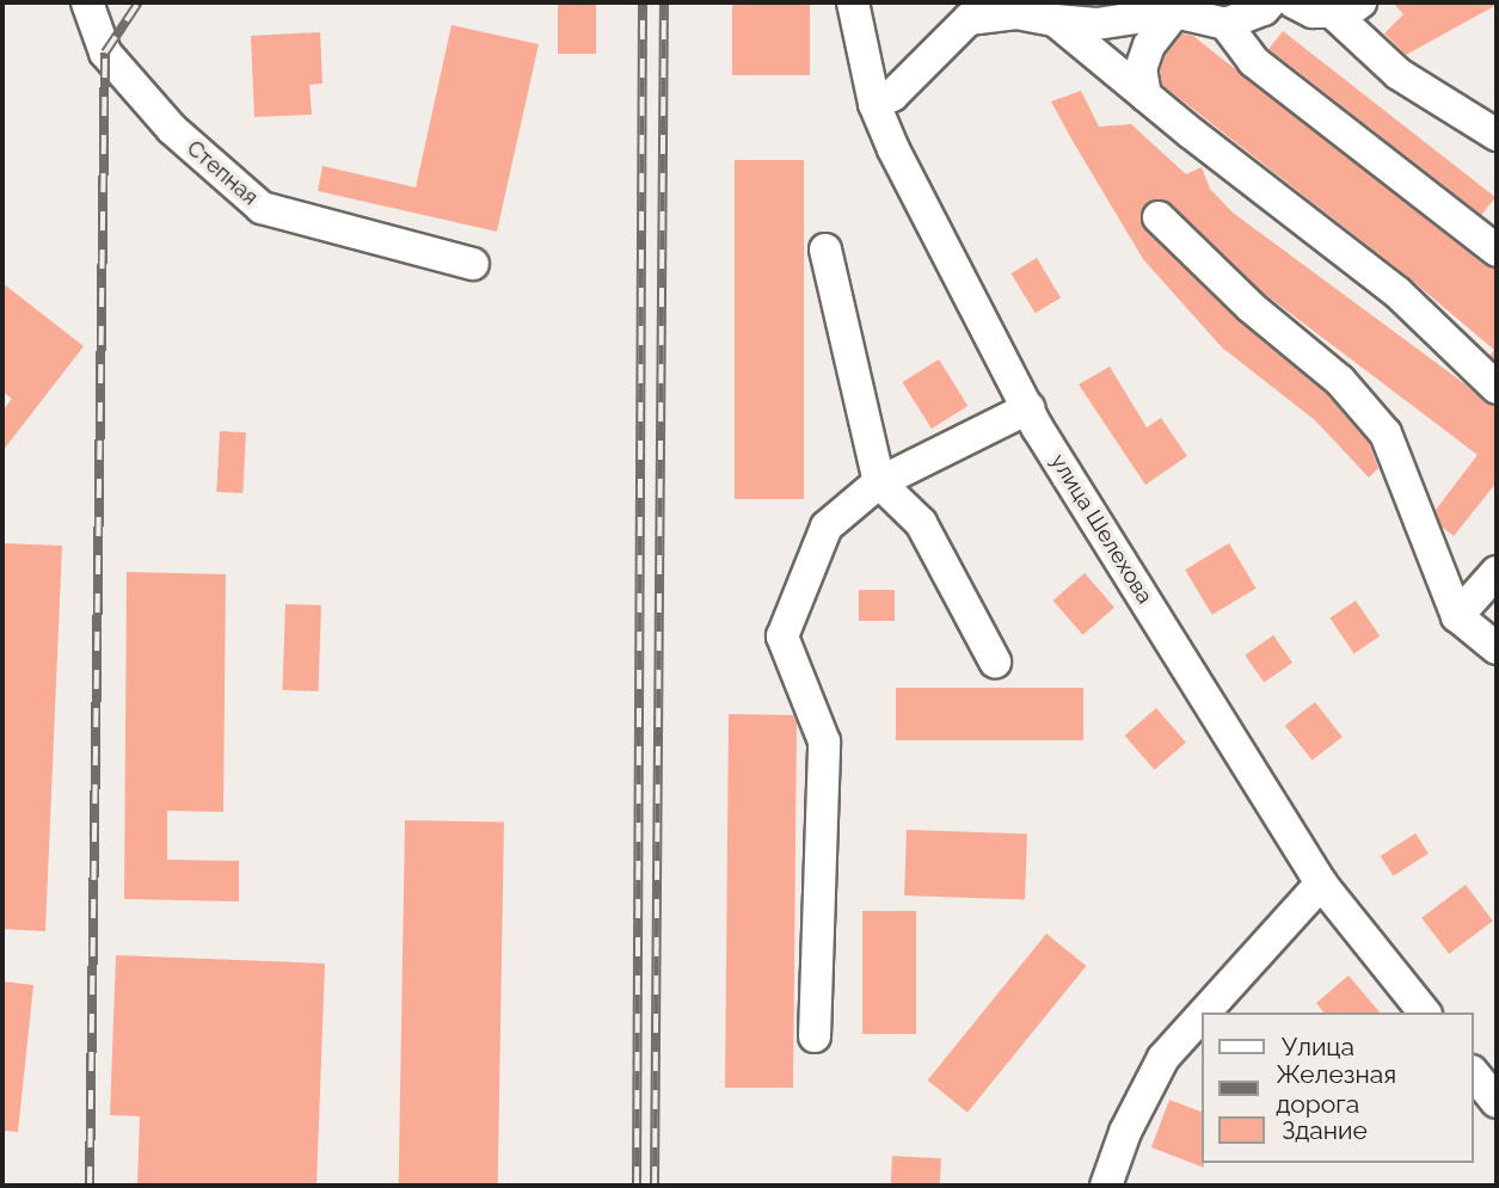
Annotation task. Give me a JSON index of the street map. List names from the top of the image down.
{
  "streets": {
    "street": ["Степная", "улица Шелехова"]
  },
  "legend": ["Улица", "Железная дорога", "Здание"]
}
